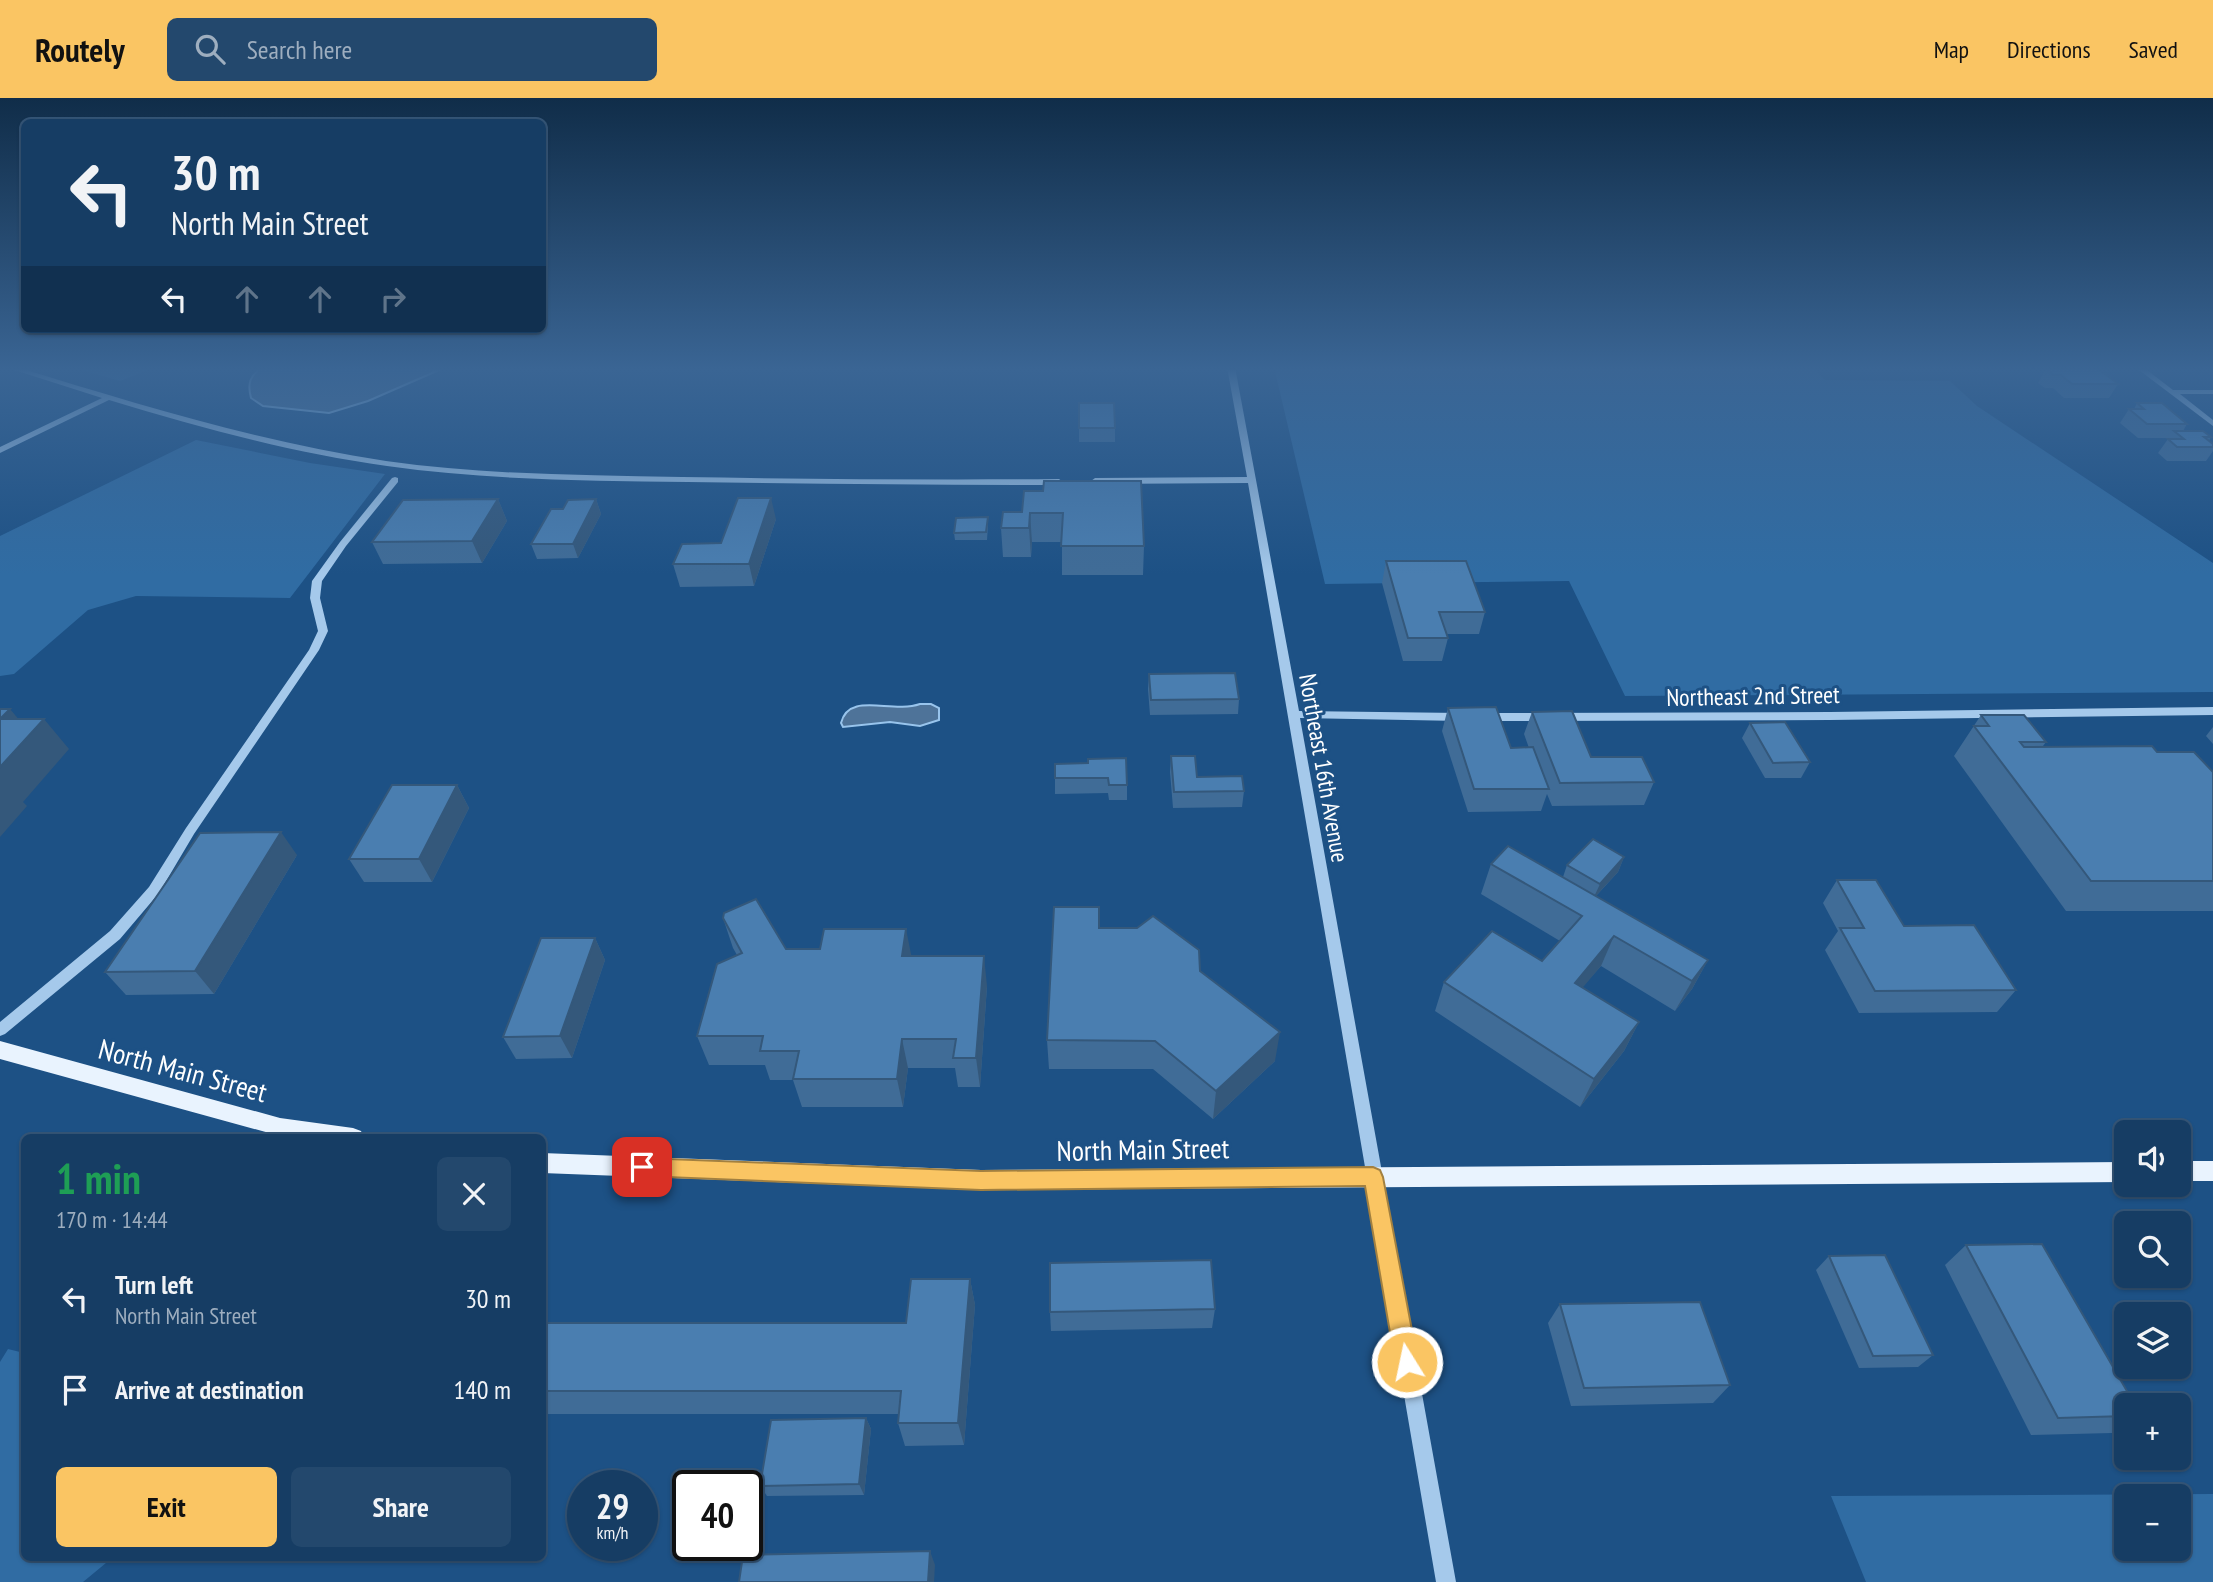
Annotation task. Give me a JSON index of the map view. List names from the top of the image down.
{
  "streets": {
    "main road": ["North Main Street"],
    "street": ["Northeast 2nd Street", "Northeast 16th Avenue"]
  },
  "crossings": [
    ["Northeast 2nd Street", "Northeast 16th Avenue"],
    ["Northeast 16th Avenue", "North Main Street"]
  ],
  "page": {
    "header": "Routely",
    "search": "Search here",
    "nav": ["Map", "Directions", "Saved"],
    "turn": ["30 m", "North Main Street"],
    "map_buttons": ["+", "−"],
    "heading": ["1 min", "170 m · 14:44"],
    "list": [
      {
        "name": "Turn left",
        "note": "North Main Street",
        "value": "30 m"
      },
      {
        "name": "Arrive at destination",
        "value": "140 m"
      }
    ],
    "buttons": ["Exit", "Share"],
    "speed": "29 km/h",
    "limit": "40"
  }
}
